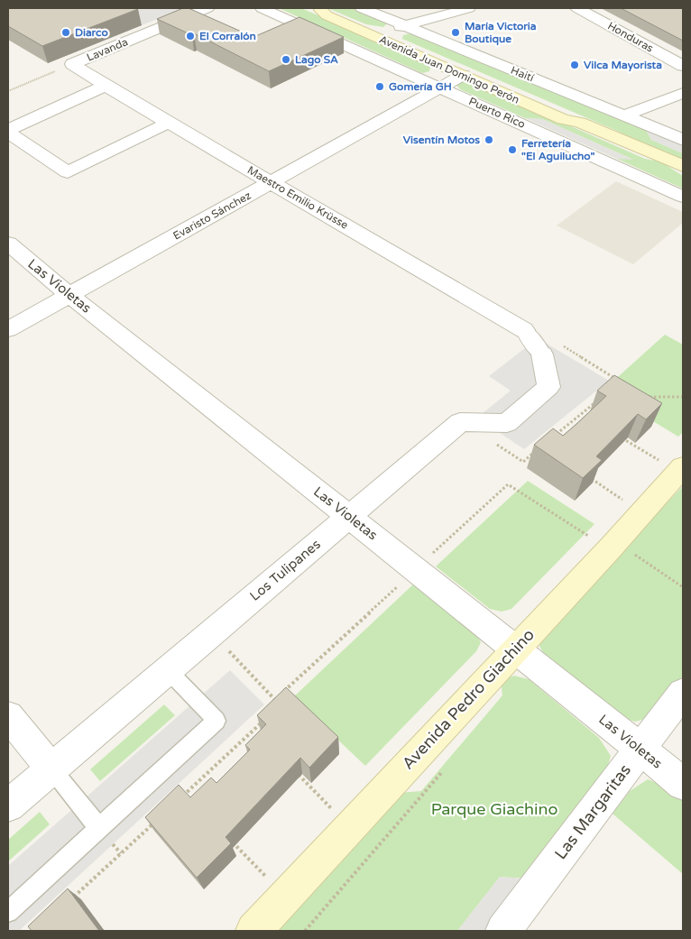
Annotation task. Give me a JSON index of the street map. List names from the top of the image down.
{
  "streets": {
    "main road": ["Avenida Juan Domingo Perón", "Avenida Pedro Giachino"],
    "street": [
      "Honduras",
      "Lavanda",
      "Haití",
      "Puerto Rico",
      "Maestro Emilio Krüsse",
      "Evaristo Sánchez",
      "Las Violetas",
      "Los Tulipanes",
      "Las Margaritas"
    ]
  },
  "crossings": [
    ["Lavanda", "Maestro Emilio Krüsse"],
    ["Avenida Juan Domingo Perón", "Evaristo Sánchez"],
    ["Puerto Rico", "Evaristo Sánchez"],
    ["Maestro Emilio Krüsse", "Evaristo Sánchez"],
    ["Maestro Emilio Krüsse", "Los Tulipanes"],
    ["Evaristo Sánchez", "Las Violetas"],
    ["Las Violetas", "Los Tulipanes"],
    ["Las Violetas", "Avenida Pedro Giachino"],
    ["Las Violetas", "Las Margaritas"]
  ],
  "parks": ["Parque Giachino"],
  "places": [
    "Diarco",
    "María Victoria Boutique",
    "El Corralón",
    "Lago SA",
    "Vilca Mayorista",
    "Gomería GH",
    "Visentín Motos",
    "Ferretería \"El Aguilucho\""
  ]
}
